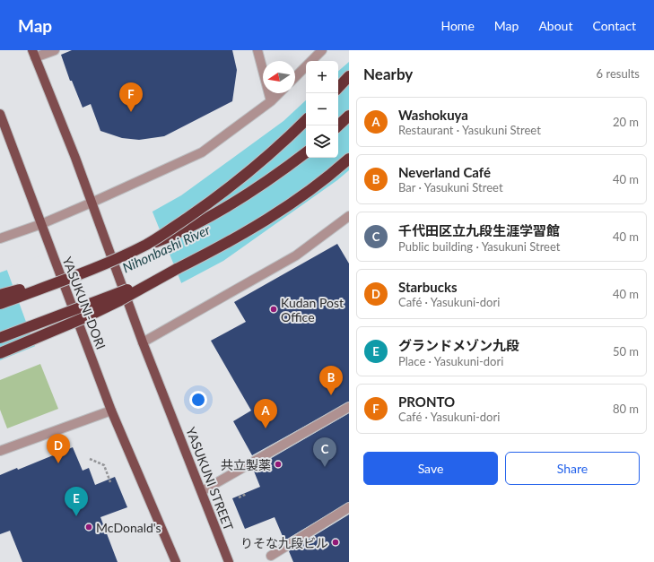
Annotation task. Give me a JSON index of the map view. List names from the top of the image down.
{
  "streets": {
    "main road": ["YASUKUNI-DORI", "YASUKUNI STREET"]
  },
  "water": ["Nihonbashi River"],
  "places": [
    "Kudan Post Office",
    "共立製薬",
    "McDonald's",
    "りそな九段ビル"
  ],
  "north": "left",
  "page": {
    "header": "Map",
    "nav": [
      "Home",
      "Map",
      "About",
      "Contact"
    ],
    "heading": ["Nearby", "6 results"],
    "map_buttons": ["+", "−"],
    "pins": [
      "F",
      "B",
      "A",
      "D",
      "C",
      "E"
    ],
    "list": [
      {
        "mark": "A",
        "name": "Washokuya",
        "note": "Restaurant · Yasukuni Street",
        "value": "20 m"
      },
      {
        "mark": "B",
        "name": "Neverland Café",
        "note": "Bar · Yasukuni Street",
        "value": "40 m"
      },
      {
        "mark": "C",
        "name": "千代田区立九段生涯学習館",
        "note": "Public building · Yasukuni Street",
        "value": "40 m"
      },
      {
        "mark": "D",
        "name": "Starbucks",
        "note": "Café · Yasukuni-dori",
        "value": "40 m"
      },
      {
        "mark": "E",
        "name": "グランドメゾン九段",
        "note": "Place · Yasukuni-dori",
        "value": "50 m"
      },
      {
        "mark": "F",
        "name": "PRONTO",
        "note": "Café · Yasukuni-dori",
        "value": "80 m"
      }
    ],
    "buttons": ["Save", "Share"]
  }
}
